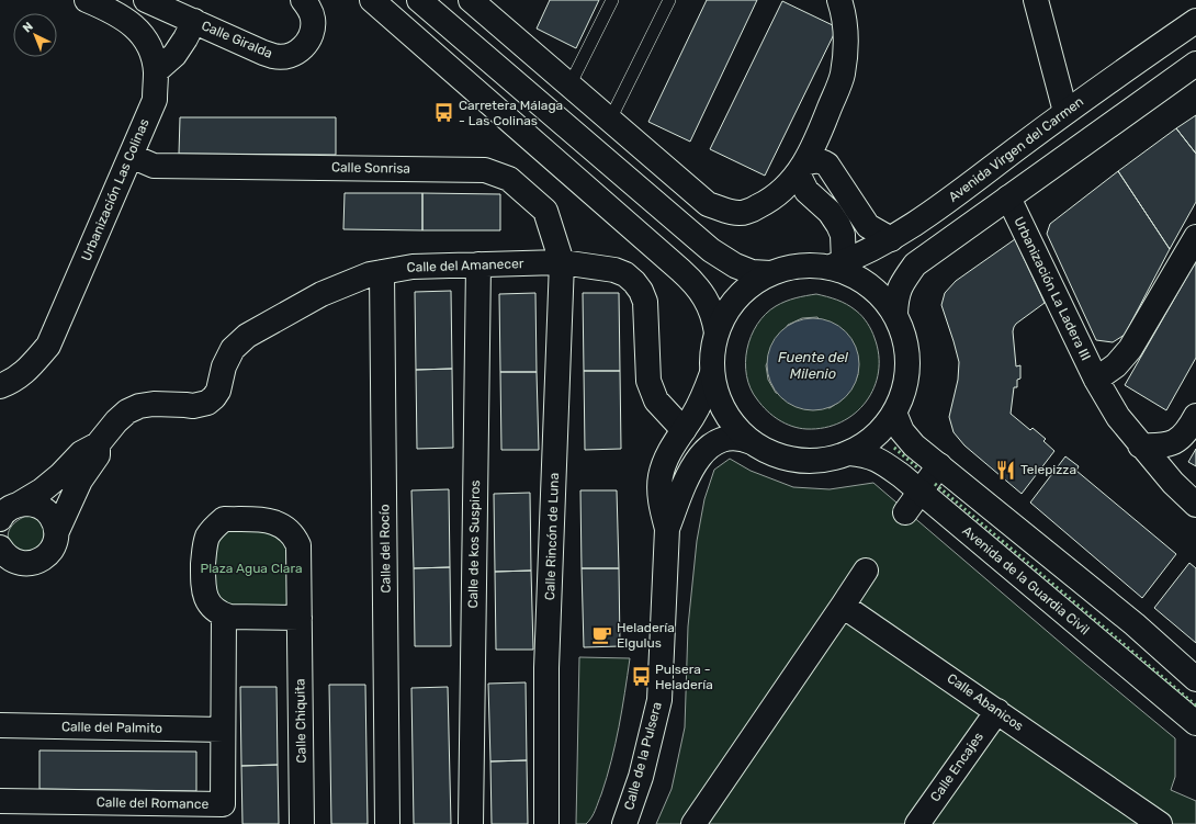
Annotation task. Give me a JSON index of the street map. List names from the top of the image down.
{
  "streets": {
    "street": [
      "Calle Giralda",
      "Avenida Virgen del Carmen",
      "Calle Sonrisa",
      "Urbanización Las Colinas",
      "Calle del Amanecer",
      "Urbanización La Ladera III",
      "Calle Rincón de Luna",
      "Calle de kos Suspiros",
      "Calle del Rocío",
      "Avenida de la Guardia Civil",
      "Calle Abanicos",
      "Calle Chiquita",
      "Calle del Palmito",
      "Calle de la Pulsera",
      "Calle Encajes",
      "Calle del Romance"
    ]
  },
  "crossings": [
    ["Calle Sonrisa", "Urbanización Las Colinas"],
    ["Calle Sonrisa", "Calle del Amanecer"],
    ["Calle Sonrisa", "Calle Rincón de Luna"],
    ["Calle del Amanecer", "Calle Rincón de Luna"],
    ["Calle del Amanecer", "Calle de kos Suspiros"],
    ["Calle del Amanecer", "Calle del Rocío"],
    ["Calle del Amanecer", "Calle de la Pulsera"],
    ["Calle Abanicos", "Calle Encajes"],
    ["Calle Chiquita", "Calle del Romance"],
    ["Calle del Palmito", "Calle del Romance"]
  ],
  "water": ["Fuente del Milenio"],
  "parks": ["Plaza Agua Clara"],
  "places": {
    "bus stop": ["Carretera Málaga - Las Colinas", "Pulsera - Heladería"],
    "restaurant": ["Telepizza"],
    "cafe": ["Heladería Elgulus"]
  },
  "north": "top left"
}
